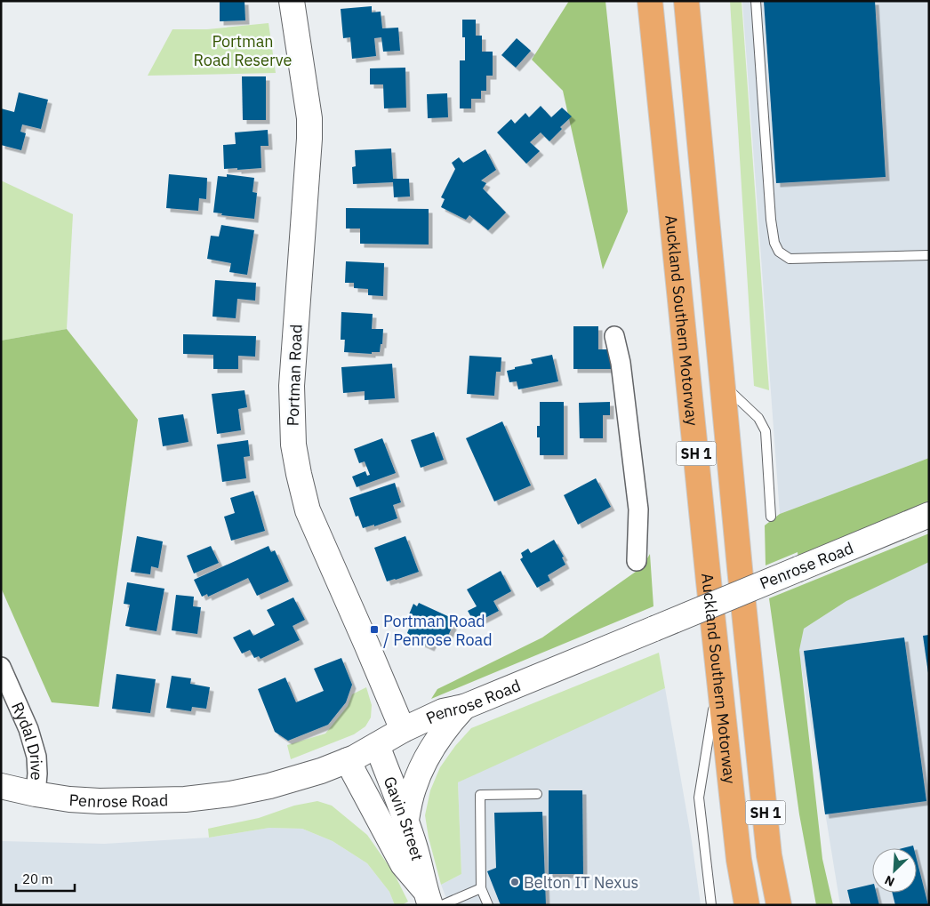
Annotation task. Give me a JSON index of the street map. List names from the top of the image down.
{
  "streets": {
    "highway": ["Auckland Southern Motorway", "SH 1"],
    "main road": ["Portman Road", "Penrose Road", "Gavin Street"],
    "street": ["Rydal Drive"]
  },
  "crossings": [
    ["Portman Road", "Penrose Road"],
    ["Penrose Road", "Rydal Drive"],
    ["Penrose Road", "Gavin Street"]
  ],
  "parks": ["Portman Road Reserve"],
  "places": {
    "transit": ["Portman Road / Penrose Road"],
    "other": ["Belton IT Nexus"]
  },
  "scale_bar": "20 m",
  "north": "bottom left"
}
